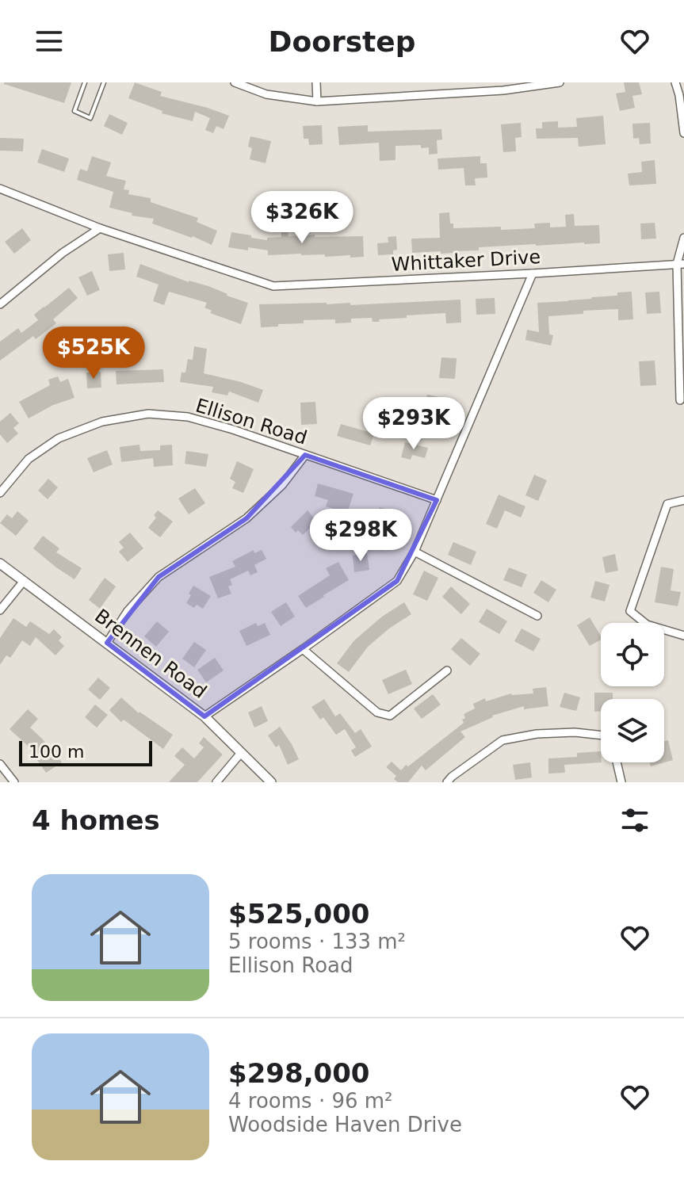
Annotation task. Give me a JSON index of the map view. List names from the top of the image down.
{
  "streets": {
    "street": ["Whittaker Drive", "Ellison Road", "Brennen Road"]
  },
  "scale_bar": "100 m",
  "page": {
    "header": "Doorstep",
    "price": [
      "$326K",
      "$525K",
      "$293K",
      "$298K"
    ],
    "scale": "100 m",
    "heading": "4 homes",
    "list": [
      {
        "name": "$525,000",
        "note": "5 rooms · 133 m² · Ellison Road"
      },
      {
        "name": "$298,000",
        "note": "4 rooms · 96 m² · Woodside Haven Drive"
      }
    ]
  }
}
